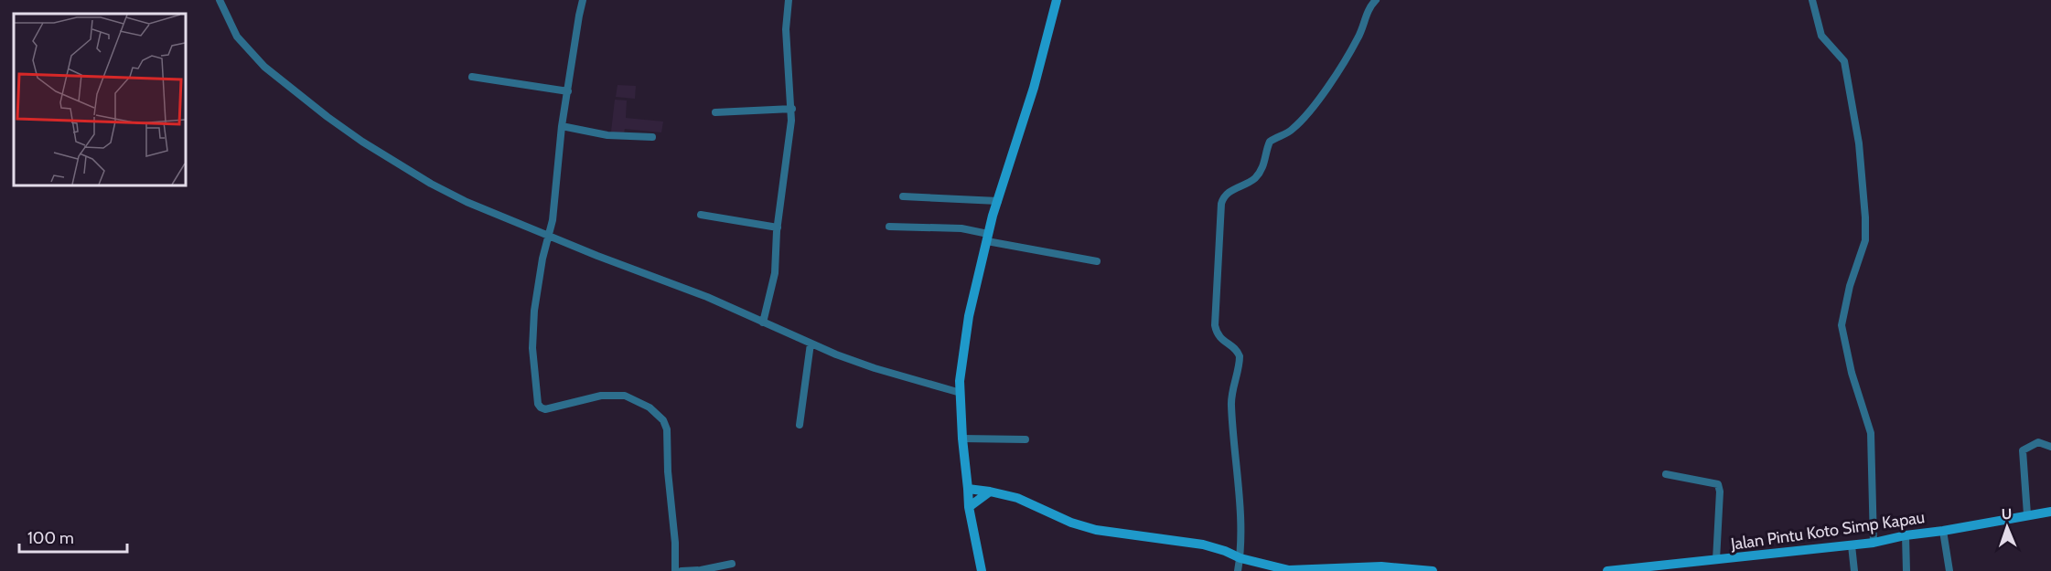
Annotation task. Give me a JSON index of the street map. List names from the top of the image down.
{
  "streets": {
    "street": ["Jalan Pintu Koto Simp Kapau"]
  },
  "scale_bar": "100 m",
  "north": "top"
}
